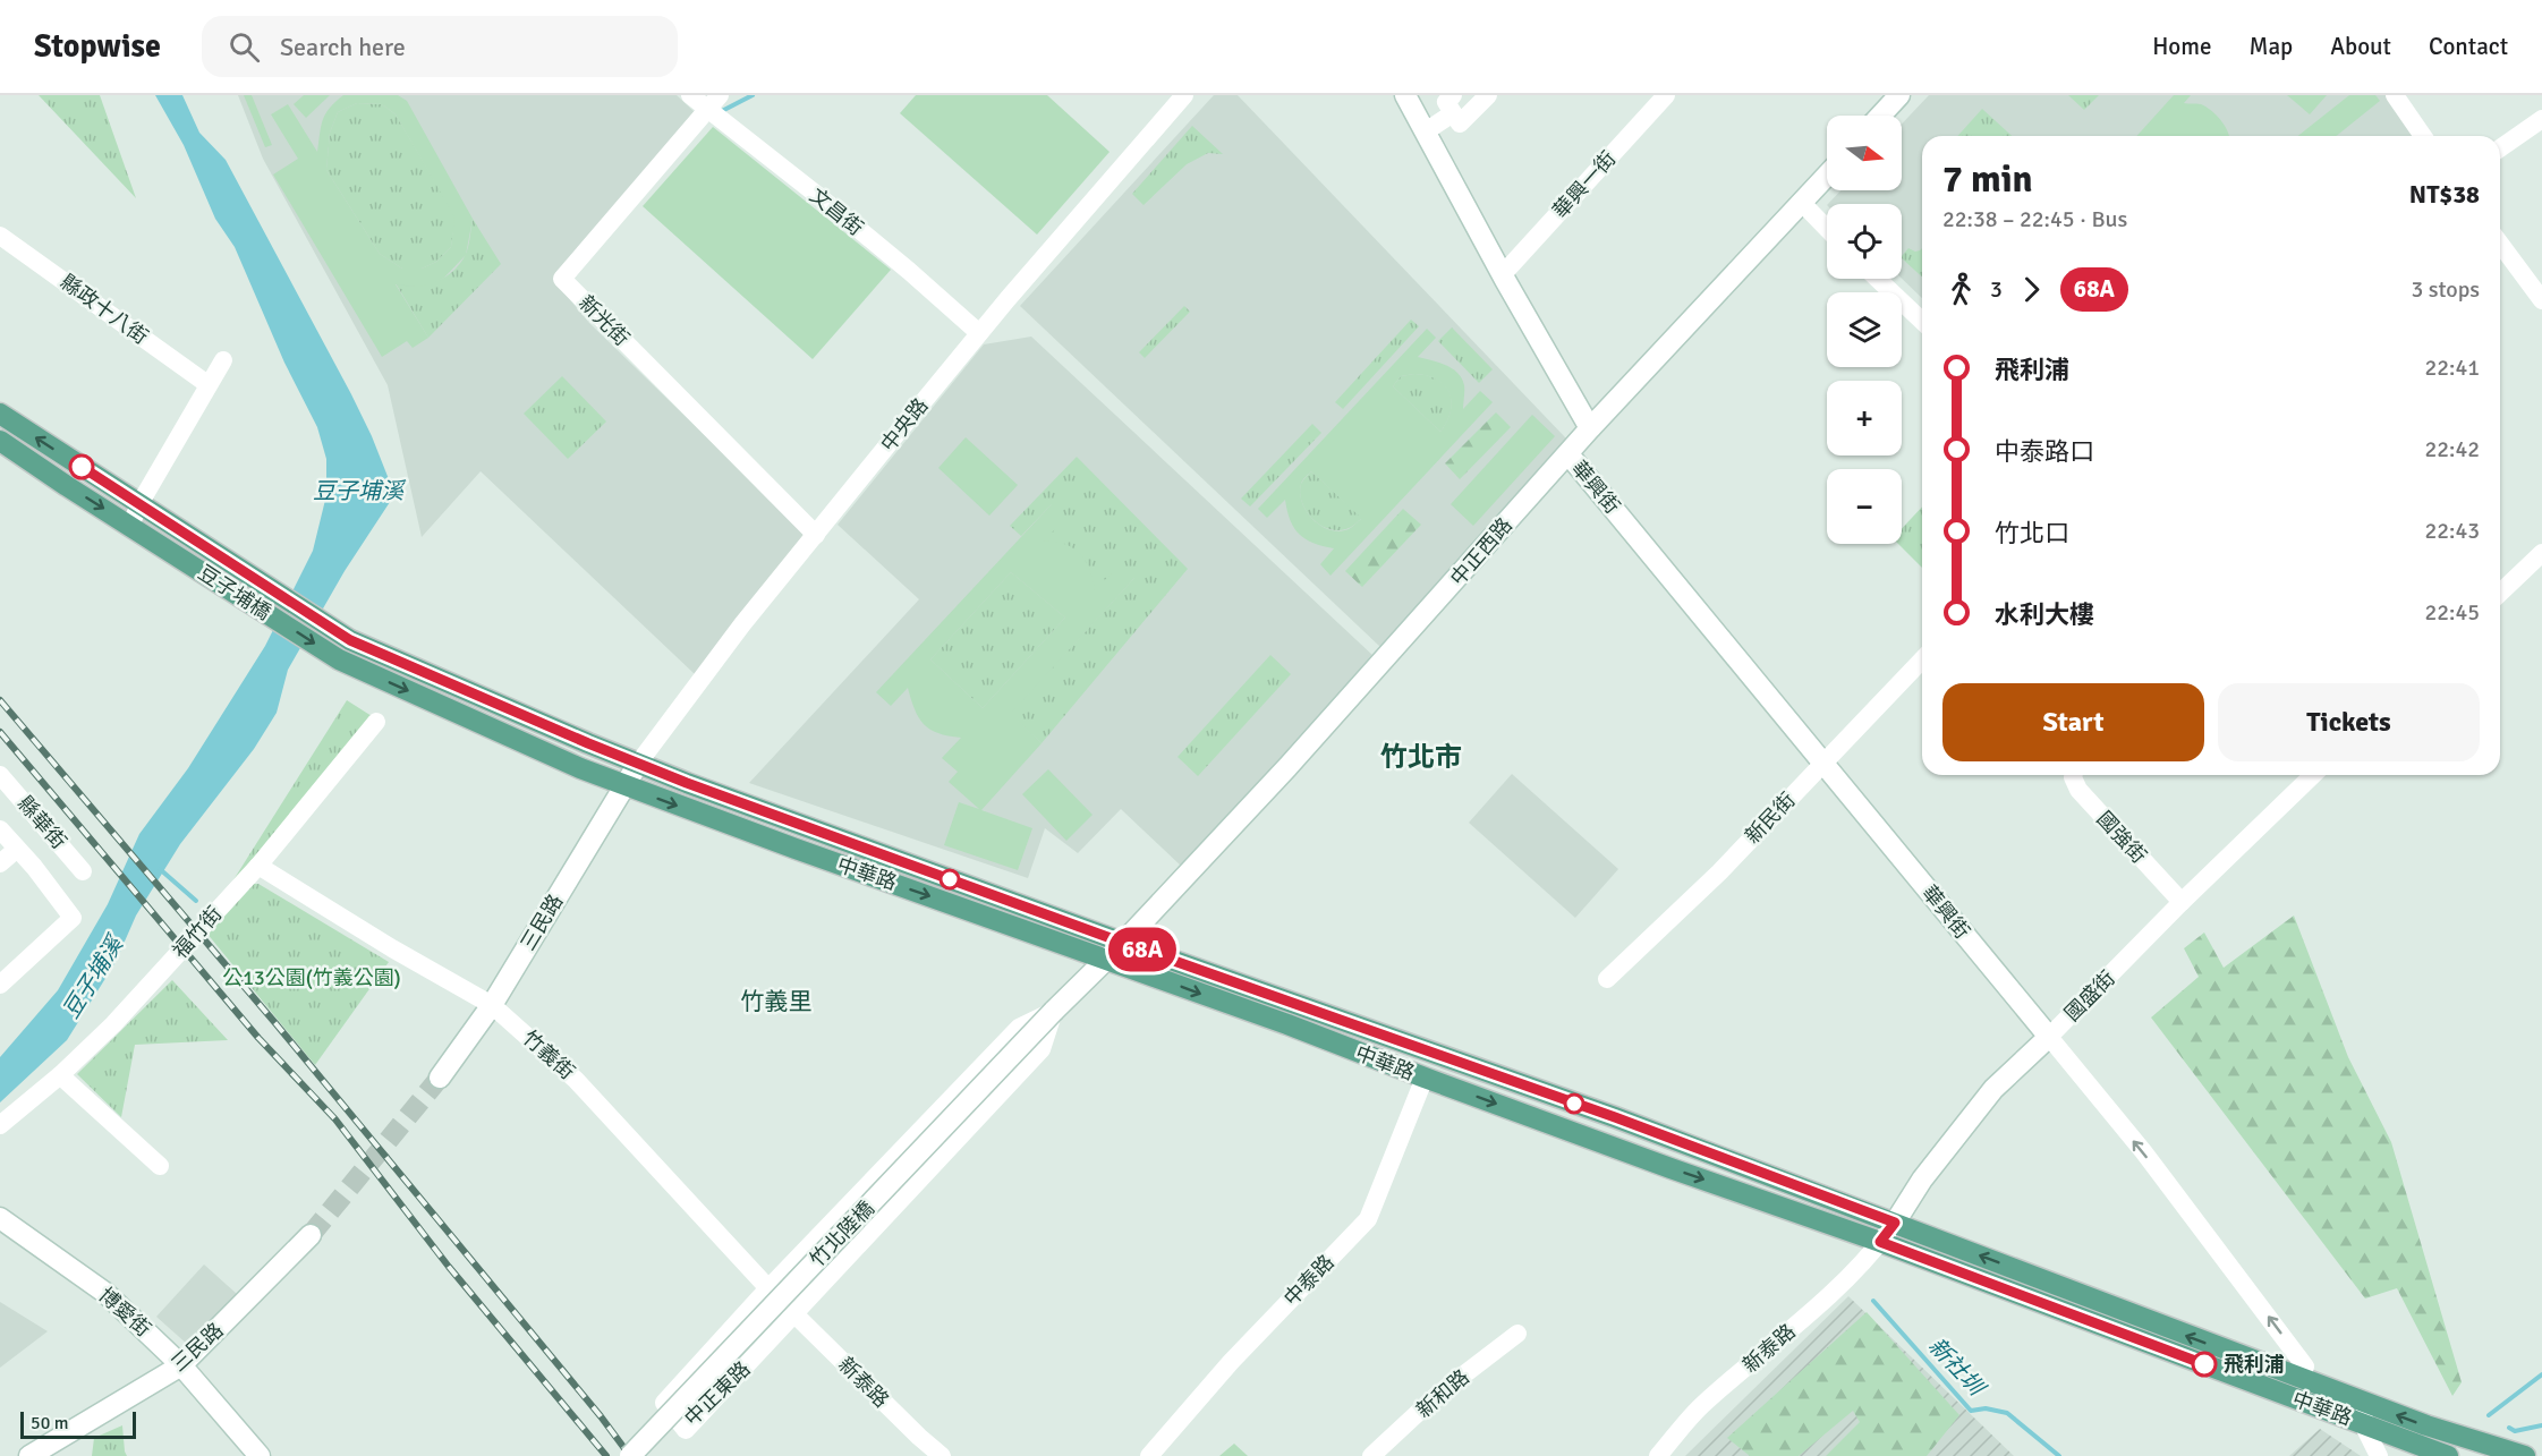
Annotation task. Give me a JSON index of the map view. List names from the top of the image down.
{
  "streets": {
    "main road": ["豆子埔橋", "中華路"],
    "street": [
      "華興一街",
      "文昌街",
      "縣政十八街",
      "新光街",
      "中央路",
      "華興街",
      "中正西路",
      "新民街",
      "縣華街",
      "國強街",
      "三民路",
      "福竹街",
      "國盛街",
      "竹義街",
      "竹北陸橋",
      "中泰路",
      "博愛街",
      "新泰路",
      "中正東路",
      "新和路"
    ]
  },
  "crossings": [
    ["華興一街", "華興街"],
    ["文昌街", "新光街"],
    ["文昌街", "中央路"],
    ["新光街", "中央路"],
    ["中央路", "中華路"],
    ["中央路", "三民路"],
    ["華興街", "中正西路"],
    ["華興街", "新民街"],
    ["華興街", "中華路"],
    ["華興街", "國盛街"],
    ["中正西路", "中華路"],
    ["中正西路", "中正東路"],
    ["豆子埔橋", "中華路"],
    ["國強街", "國盛街"],
    ["中華路", "三民路"],
    ["中華路", "國盛街"],
    ["中華路", "中泰路"],
    ["中華路", "新泰路"],
    ["中華路", "中正東路"],
    ["三民路", "竹義街"],
    ["三民路", "博愛街"],
    ["福竹街", "竹義街"],
    ["國盛街", "新泰路"],
    ["竹義街", "新泰路"],
    ["竹義街", "中正東路"],
    ["竹北陸橋", "中正東路"],
    ["新泰路", "中正東路"]
  ],
  "districts": ["竹北市", "竹義里"],
  "water": ["豆子埔溪", "新社圳"],
  "parks": ["公13公園(竹義公園)"],
  "places": ["飛利浦"],
  "lines": ["bus line 68A"],
  "scale_bar": "50 m",
  "north": "right",
  "page": {
    "header": "Stopwise",
    "search": "Search here",
    "nav": [
      "Home",
      "Map",
      "About",
      "Contact"
    ],
    "on_map": "68A",
    "map_buttons": ["+", "−"],
    "heading": ["7 min", "22:38 – 22:45 · Bus", "NT$38"],
    "legs": ["3", "68A", "3 stops"],
    "list": [
      {
        "name": "飛利浦",
        "value": "22:41"
      },
      {
        "name": "中泰路口",
        "value": "22:42"
      },
      {
        "name": "竹北口",
        "value": "22:43"
      },
      {
        "name": "水利大樓",
        "value": "22:45"
      }
    ],
    "buttons": ["Start", "Tickets"],
    "scale": "50 m"
  }
}
